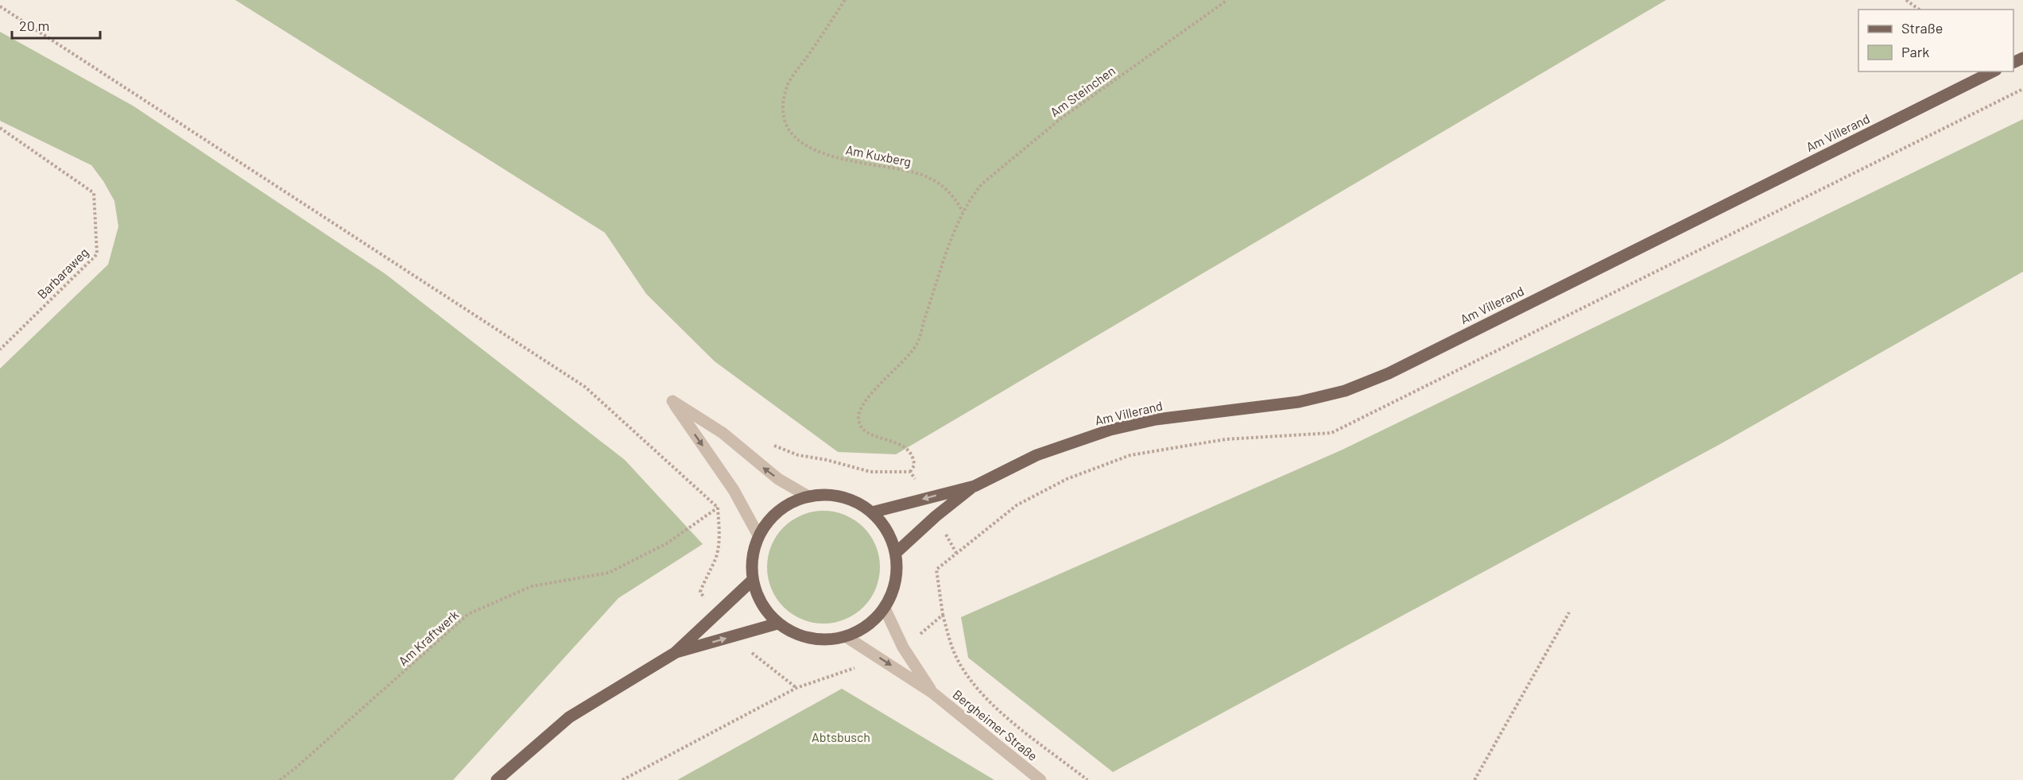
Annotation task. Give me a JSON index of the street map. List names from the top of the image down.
{
  "streets": {
    "main road": ["Am Villerand"],
    "street": ["Bergheimer Straße"],
    "path": [
      "Am Steinchen",
      "Am Kuxberg",
      "Barbaraweg",
      "Am Kraftwerk"
    ]
  },
  "crossings": [
    ["Am Steinchen", "Am Kuxberg"],
    ["Am Villerand", "Bergheimer Straße"]
  ],
  "parks": ["Abtsbusch"],
  "legend": ["Straße", "Park"],
  "scale_bar": "20 m"
}
